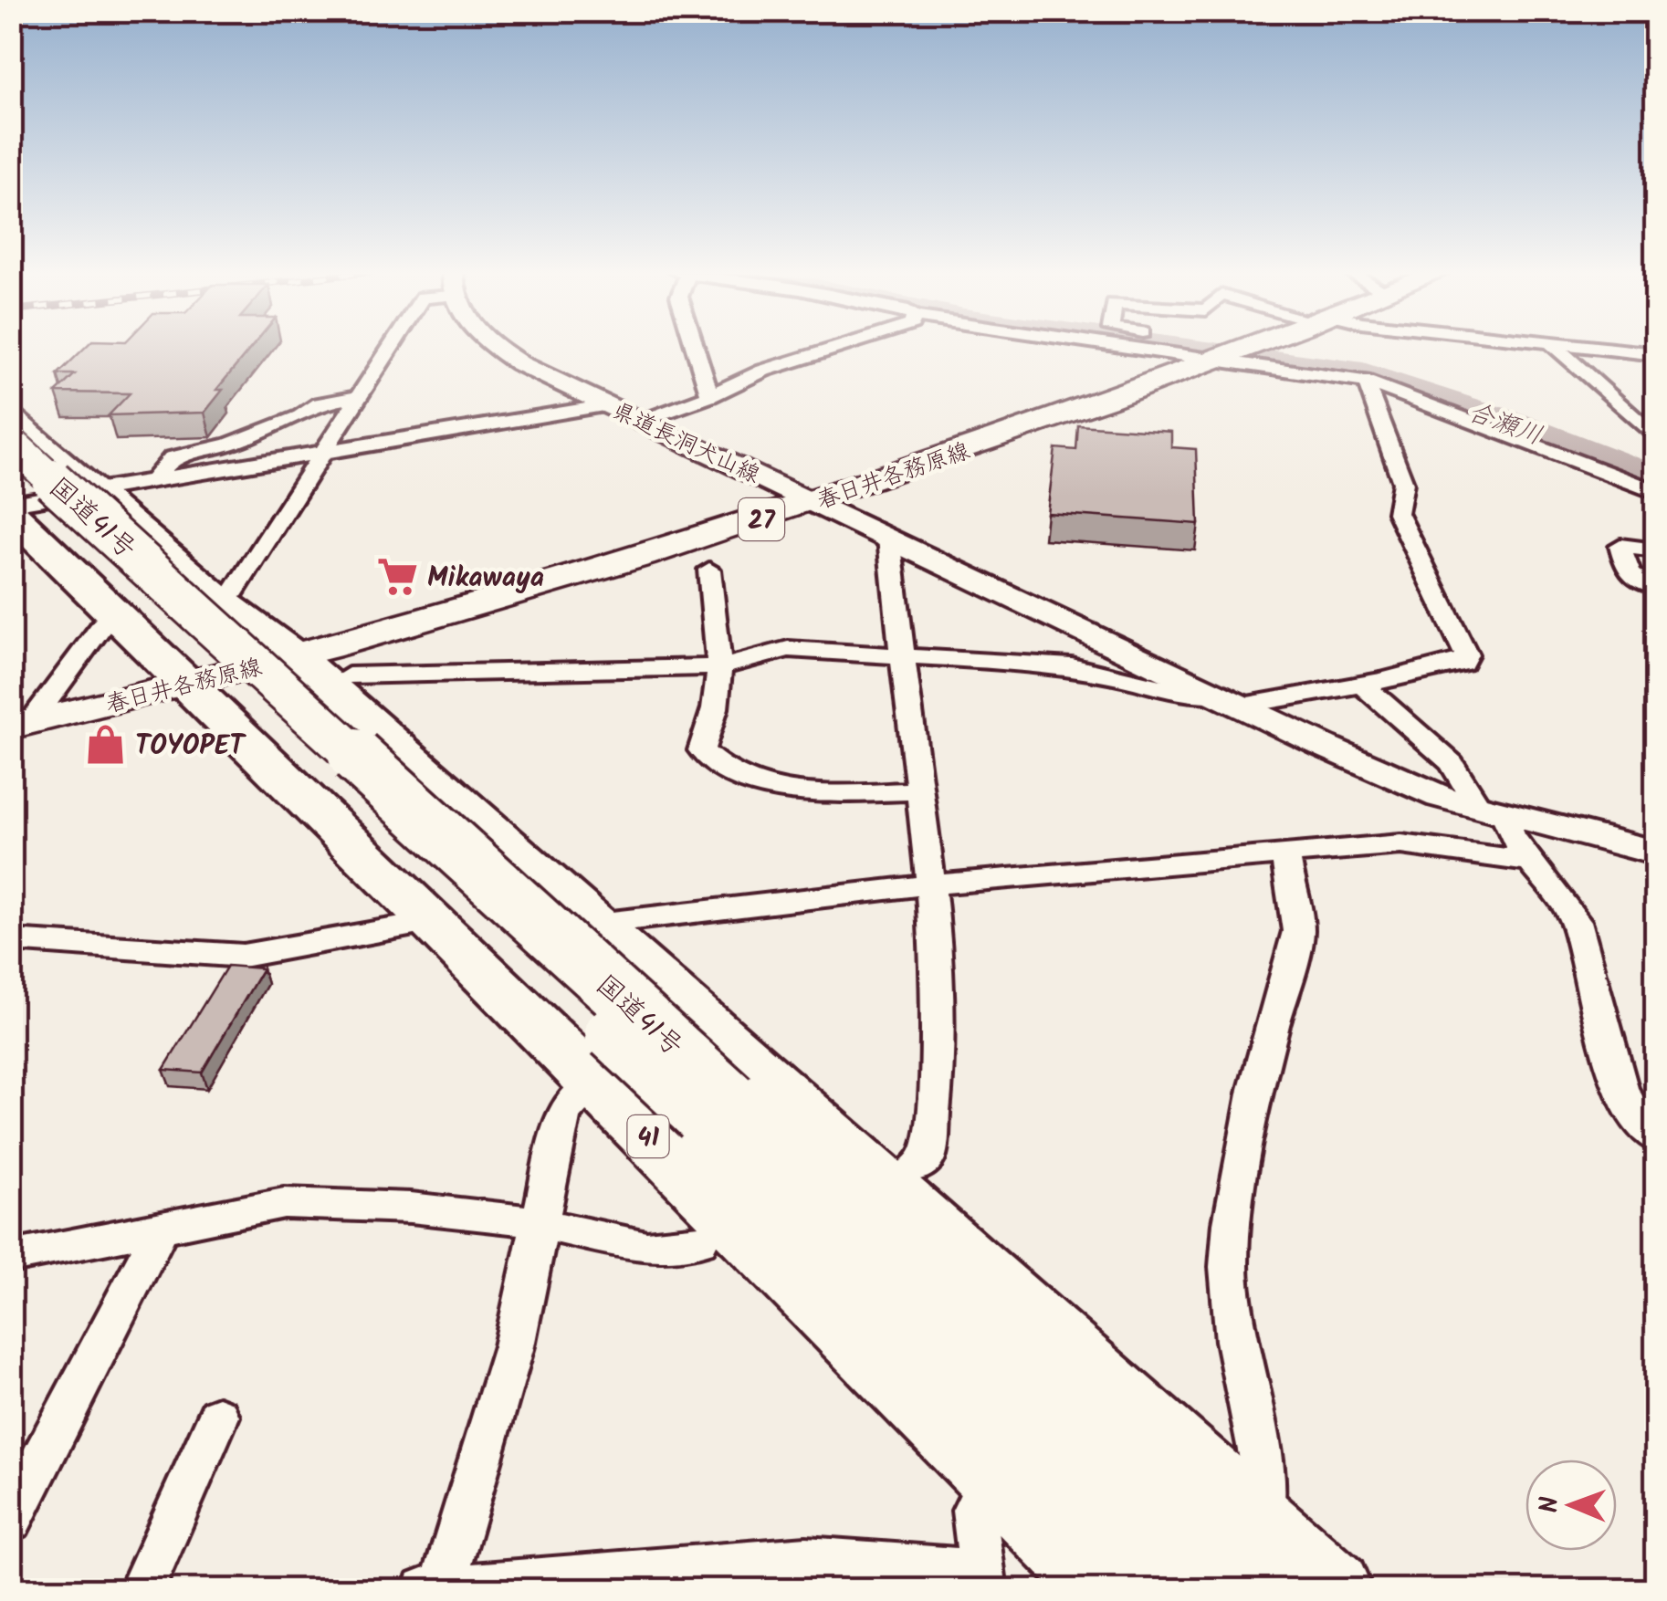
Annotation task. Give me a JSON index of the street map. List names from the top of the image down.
{
  "streets": {
    "highway": ["国道41号", "41"],
    "main road": ["春日井各務原線", "27"],
    "street": ["県道長洞犬山線"]
  },
  "crossings": [
    ["県道長洞犬山線", "春日井各務原線"],
    ["春日井各務原線", "41"]
  ],
  "water": ["合瀬川"],
  "places": {
    "supermarket": ["Mikawaya"],
    "shop": ["TOYOPET"]
  },
  "north": "left"
}
